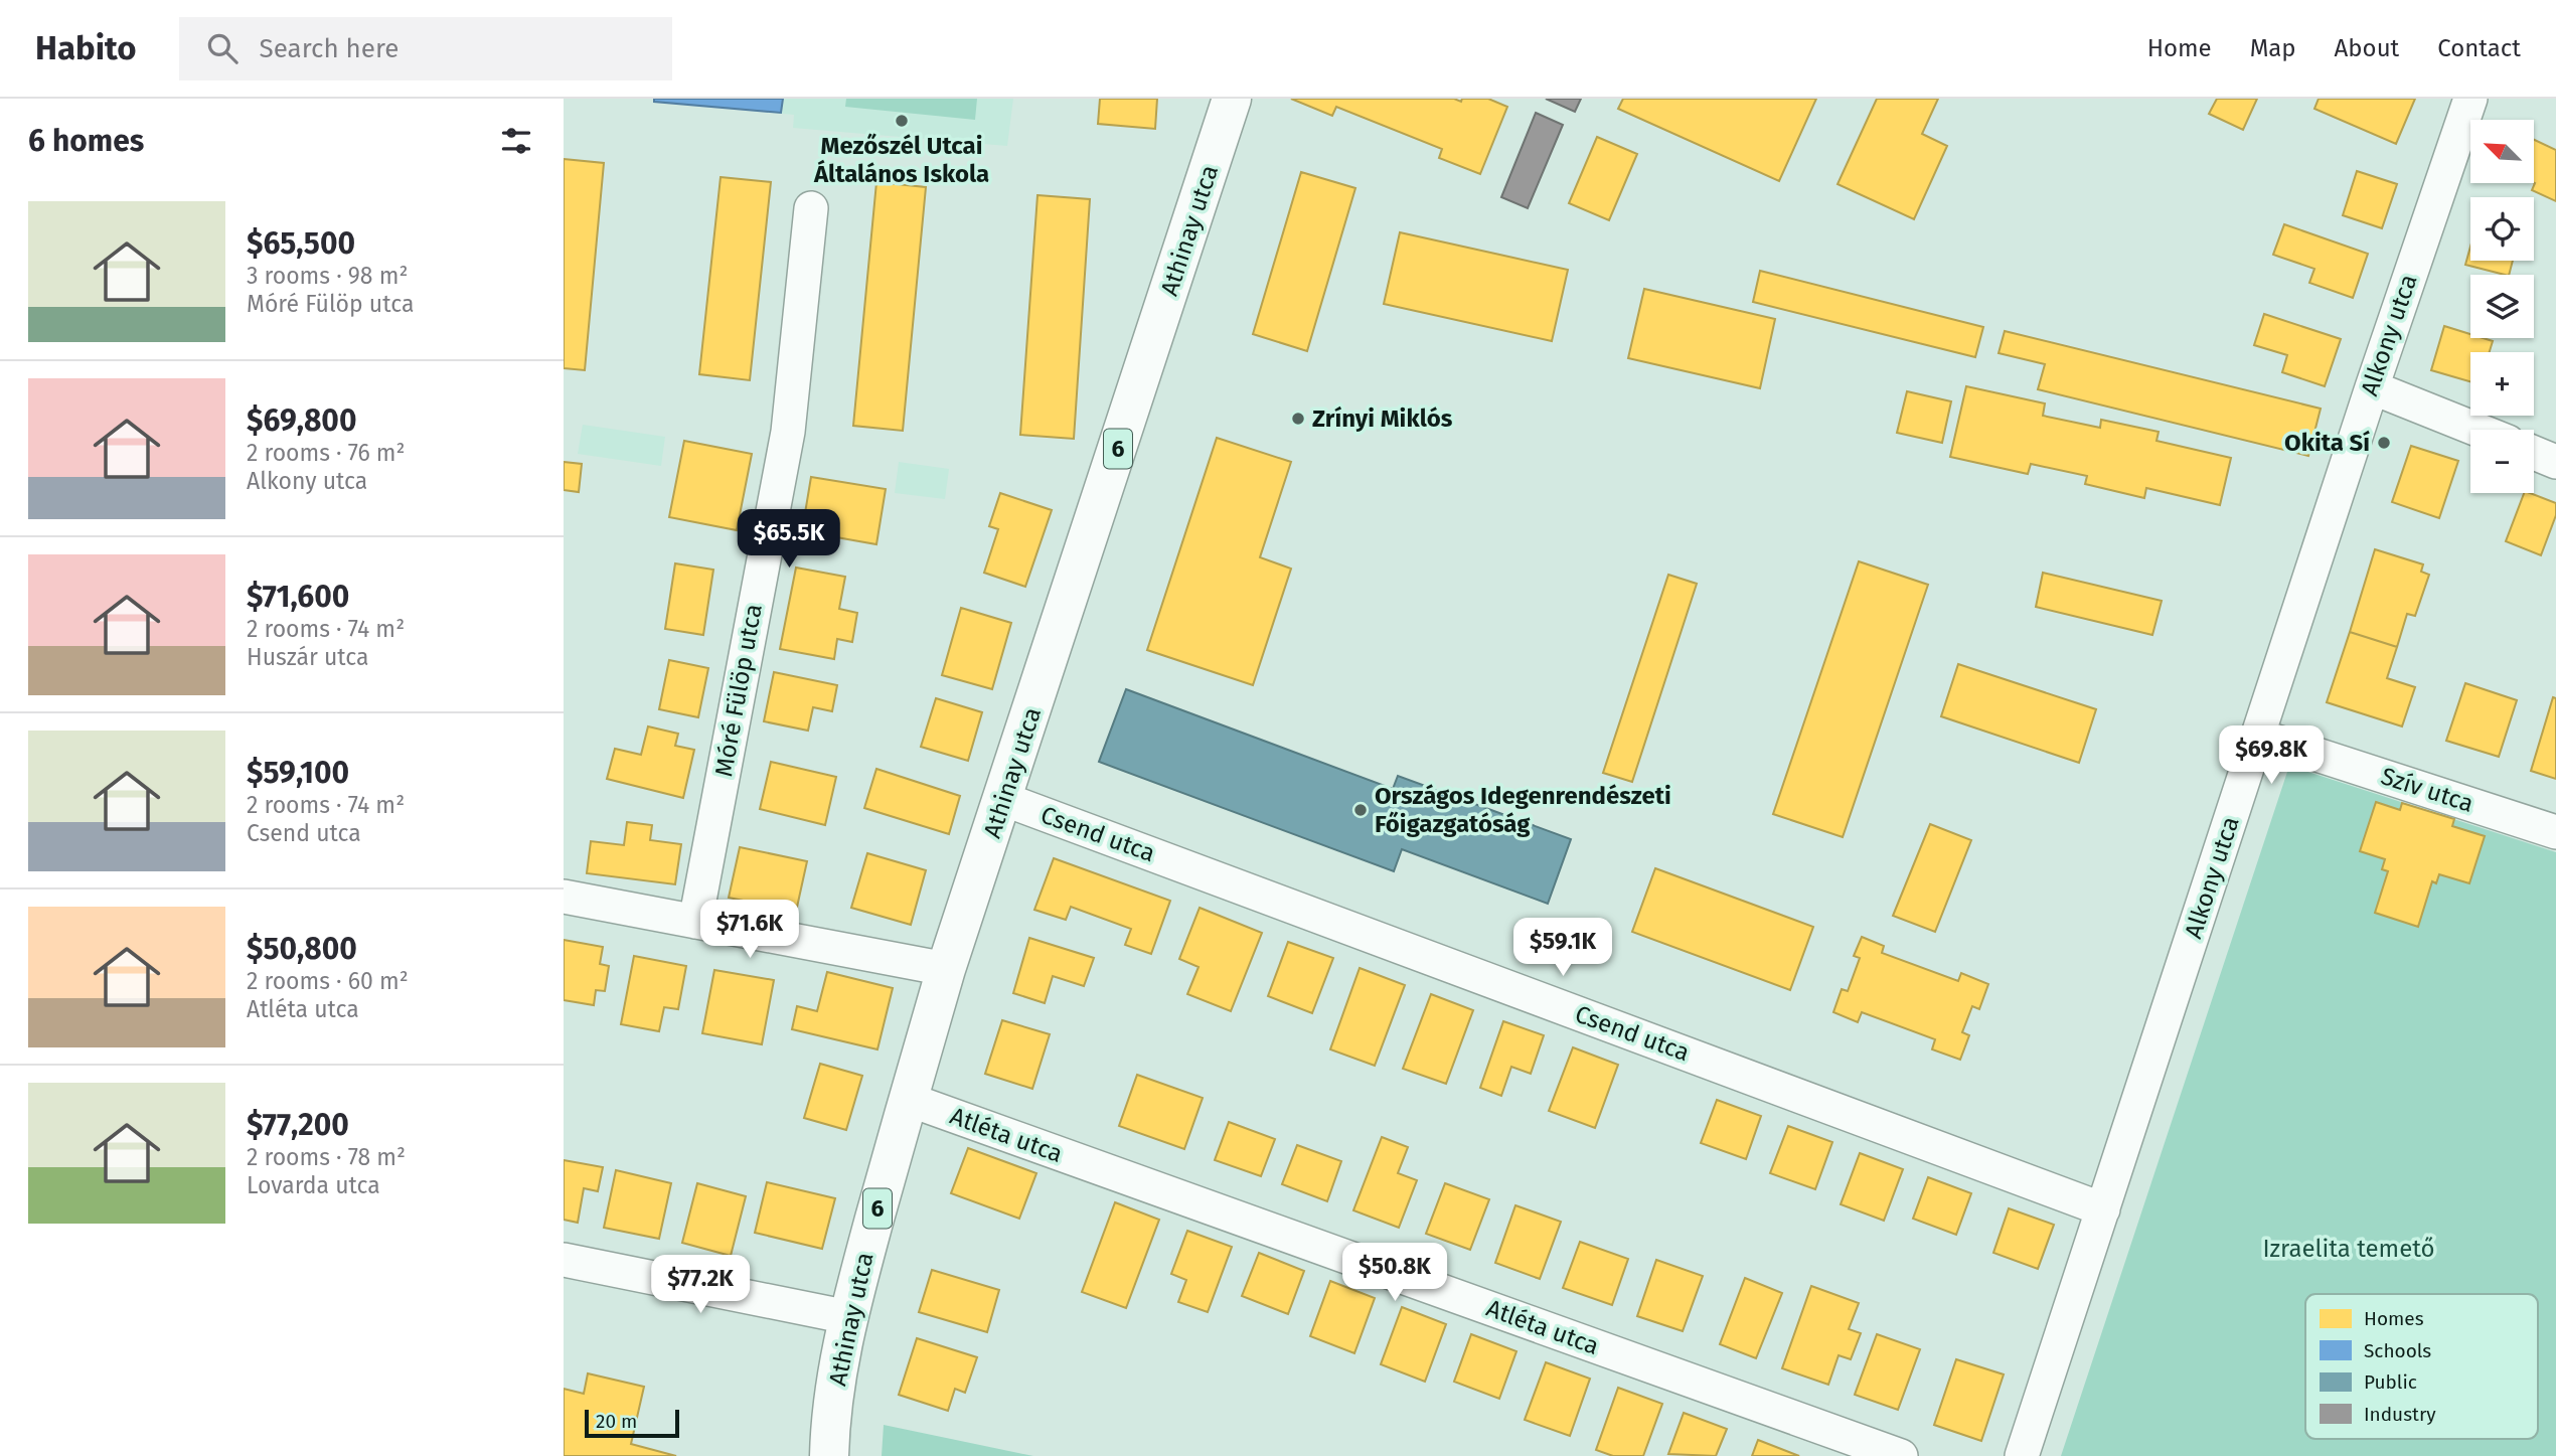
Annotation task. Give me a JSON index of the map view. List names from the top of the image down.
{
  "streets": {
    "main road": ["Athinay utca", "6"],
    "street": [
      "Alkony utca",
      "Móré Fülöp utca",
      "Szív utca",
      "Csend utca",
      "Atléta utca"
    ]
  },
  "crossings": [
    ["Athinay utca", "Csend utca"],
    ["Athinay utca", "Atléta utca"],
    ["Alkony utca", "Szív utca"],
    ["Alkony utca", "Csend utca"]
  ],
  "parks": ["Izraelita temető"],
  "places": [
    "Mezőszél Utcai Általános Iskola",
    "Zrínyi Miklós",
    "Okita Sí",
    "Országos Idegenrendészeti Főigazgatóság"
  ],
  "legend": [
    "Homes",
    "Schools",
    "Public",
    "Industry"
  ],
  "scale_bar": "20 m",
  "north": "top left",
  "page": {
    "header": "Habito",
    "search": "Search here",
    "nav": [
      "Home",
      "Map",
      "About",
      "Contact"
    ],
    "heading": "6 homes",
    "map_buttons": ["+", "−"],
    "list": [
      {
        "name": "$65,500",
        "note": "3 rooms · 98 m² · Móré Fülöp utca"
      },
      {
        "name": "$69,800",
        "note": "2 rooms · 76 m² · Alkony utca"
      },
      {
        "name": "$71,600",
        "note": "2 rooms · 74 m² · Huszár utca"
      },
      {
        "name": "$59,100",
        "note": "2 rooms · 74 m² · Csend utca"
      },
      {
        "name": "$50,800",
        "note": "2 rooms · 60 m² · Atléta utca"
      },
      {
        "name": "$77,200",
        "note": "2 rooms · 78 m² · Lovarda utca"
      }
    ],
    "price": [
      "$65.5K",
      "$69.8K",
      "$71.6K",
      "$59.1K",
      "$50.8K",
      "$77.2K"
    ],
    "scale": "20 m"
  }
}
